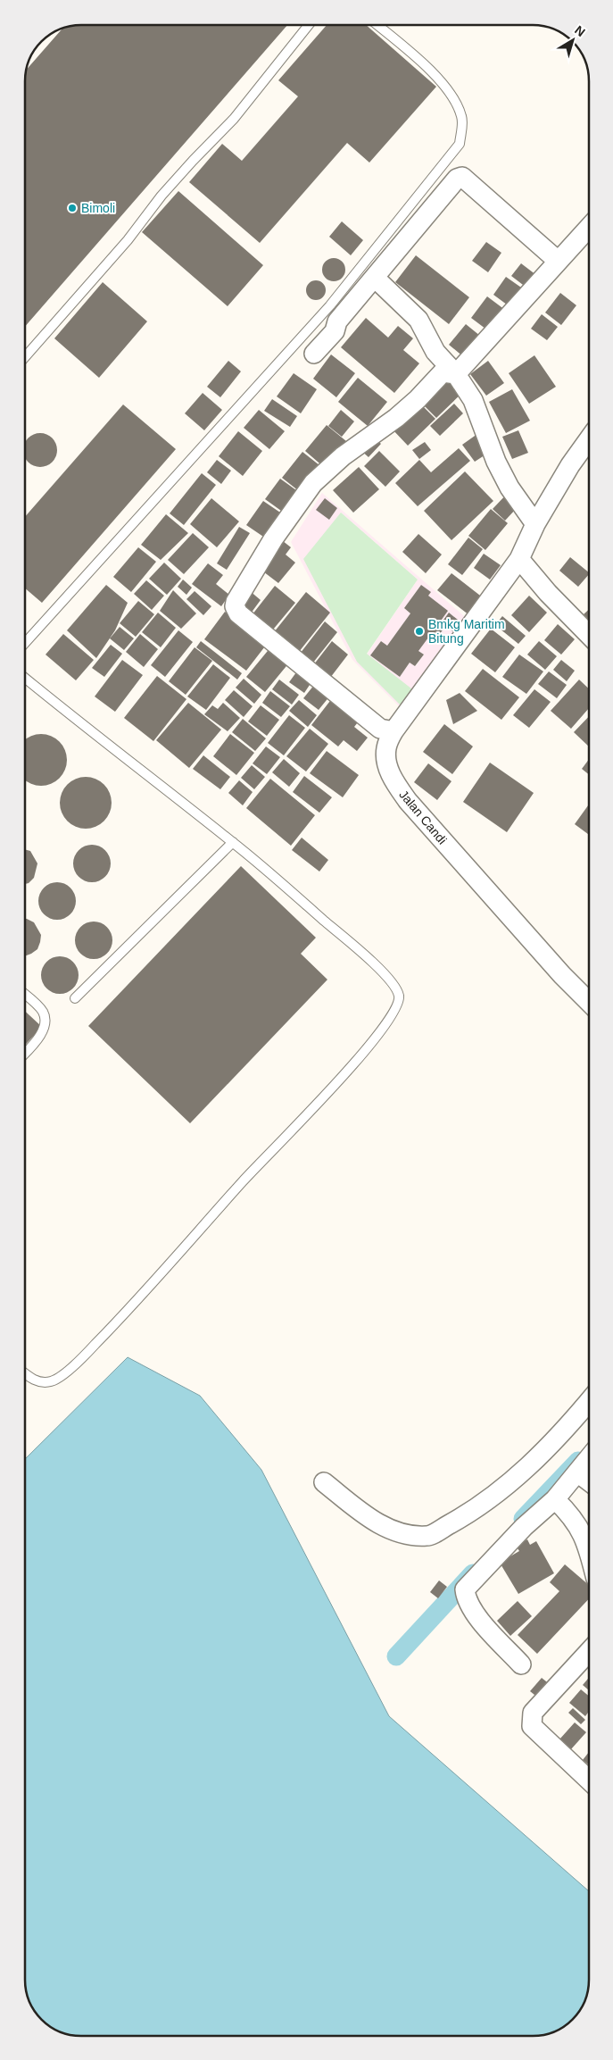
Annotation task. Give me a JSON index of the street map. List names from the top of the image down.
{
  "streets": {
    "street": ["Jalan Candi"]
  },
  "places": ["Bimoli", "Bmkg Maritim Bitung"],
  "north": "top right"
}
